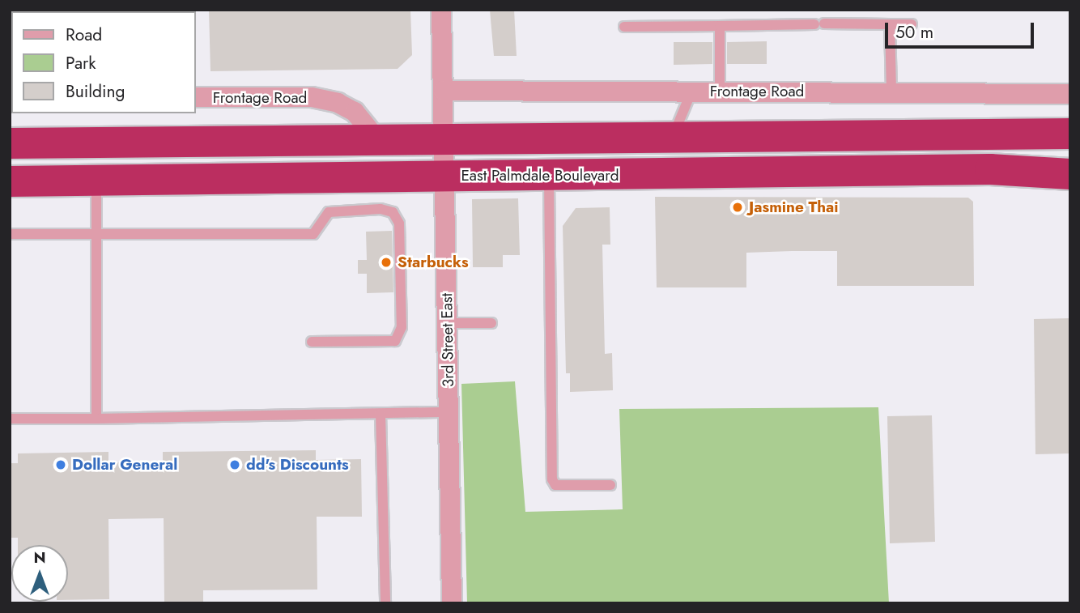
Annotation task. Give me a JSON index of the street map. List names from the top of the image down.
{
  "streets": {
    "highway": ["East Palmdale Boulevard"],
    "street": ["Frontage Road", "3rd Street East"]
  },
  "crossings": [
    ["Frontage Road", "3rd Street East"],
    ["East Palmdale Boulevard", "3rd Street East"]
  ],
  "places": [
    "Jasmine Thai",
    "Starbucks",
    "Dollar General",
    "dd's Discounts"
  ],
  "legend": ["Road", "Park", "Building"],
  "scale_bar": "50 m",
  "north": "top"
}
